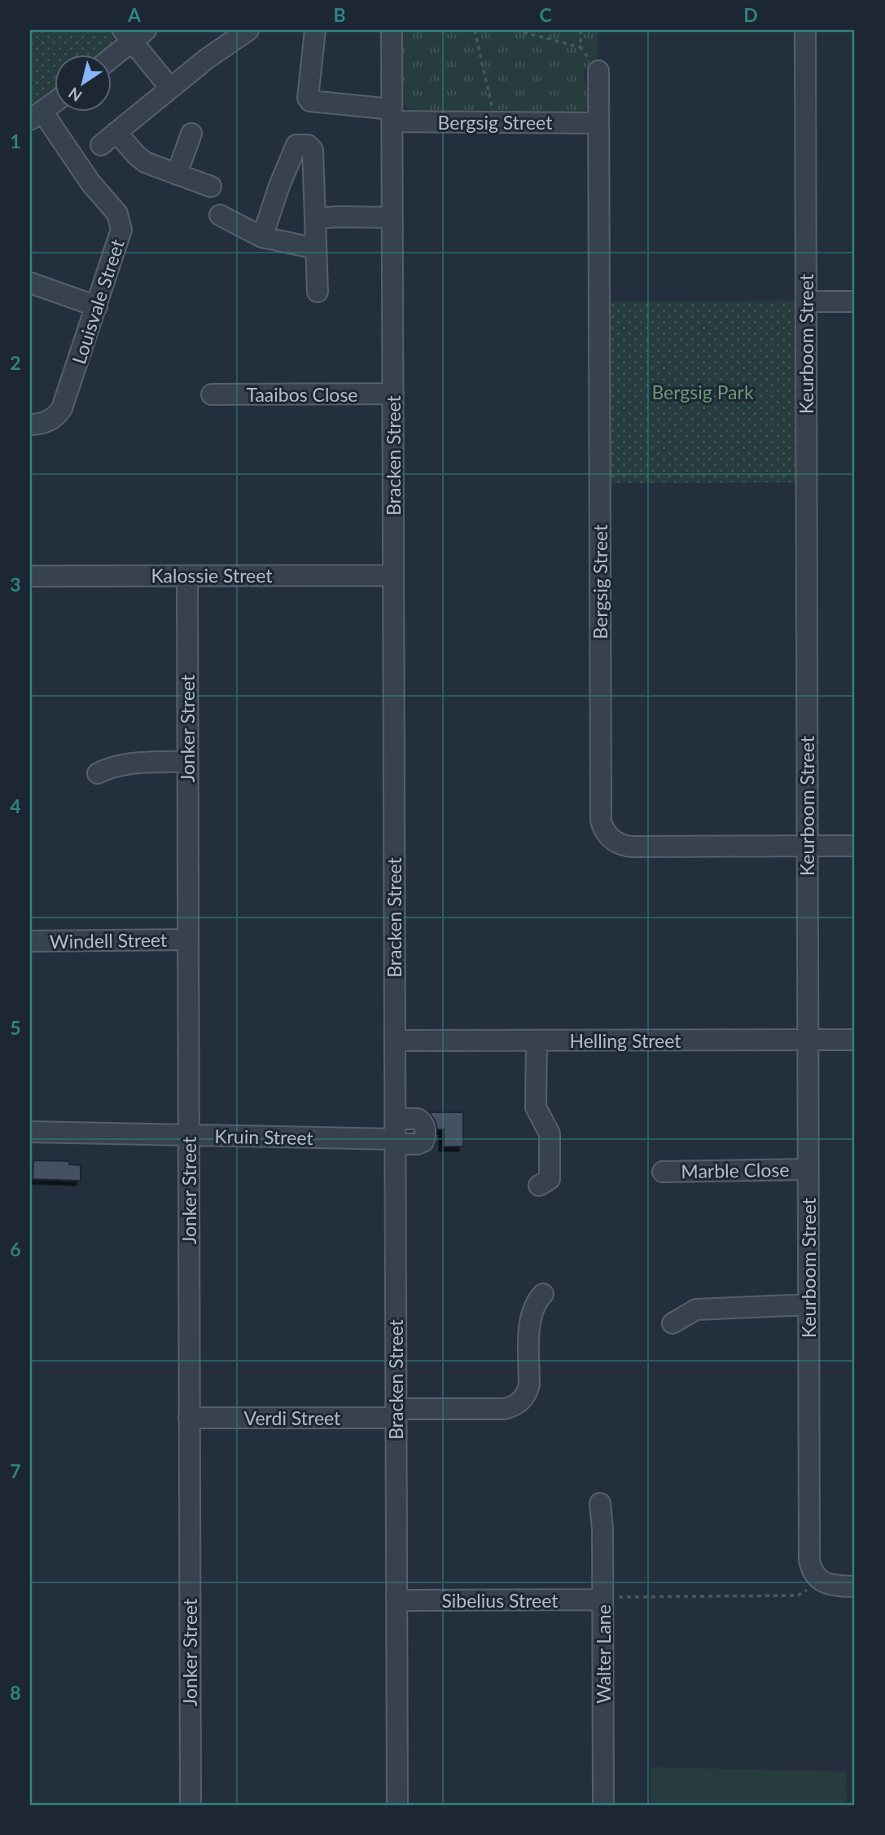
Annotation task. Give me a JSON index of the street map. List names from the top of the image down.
{
  "streets": {
    "street": [
      "Bergsig Street",
      "Louisvale Street",
      "Keurboom Street",
      "Taaibos Close",
      "Bracken Street",
      "Kalossie Street",
      "Jonker Street",
      "Windell Street",
      "Helling Street",
      "Kruin Street",
      "Marble Close",
      "Verdi Street",
      "Sibelius Street",
      "Walter Lane"
    ]
  },
  "crossings": [
    ["Bergsig Street", "Keurboom Street"],
    ["Bergsig Street", "Bracken Street"],
    ["Keurboom Street", "Helling Street"],
    ["Keurboom Street", "Marble Close"],
    ["Taaibos Close", "Bracken Street"],
    ["Bracken Street", "Kalossie Street"],
    ["Bracken Street", "Helling Street"],
    ["Bracken Street", "Kruin Street"],
    ["Bracken Street", "Verdi Street"],
    ["Bracken Street", "Sibelius Street"],
    ["Kalossie Street", "Jonker Street"],
    ["Jonker Street", "Windell Street"],
    ["Jonker Street", "Kruin Street"],
    ["Jonker Street", "Verdi Street"],
    ["Sibelius Street", "Walter Lane"]
  ],
  "parks": ["Bergsig Park"],
  "north": "bottom left",
  "grid": {
    "columns": [
      "A",
      "B",
      "C",
      "D"
    ],
    "rows": [
      "1",
      "2",
      "3",
      "4",
      "5",
      "6",
      "7",
      "8"
    ]
  }
}
